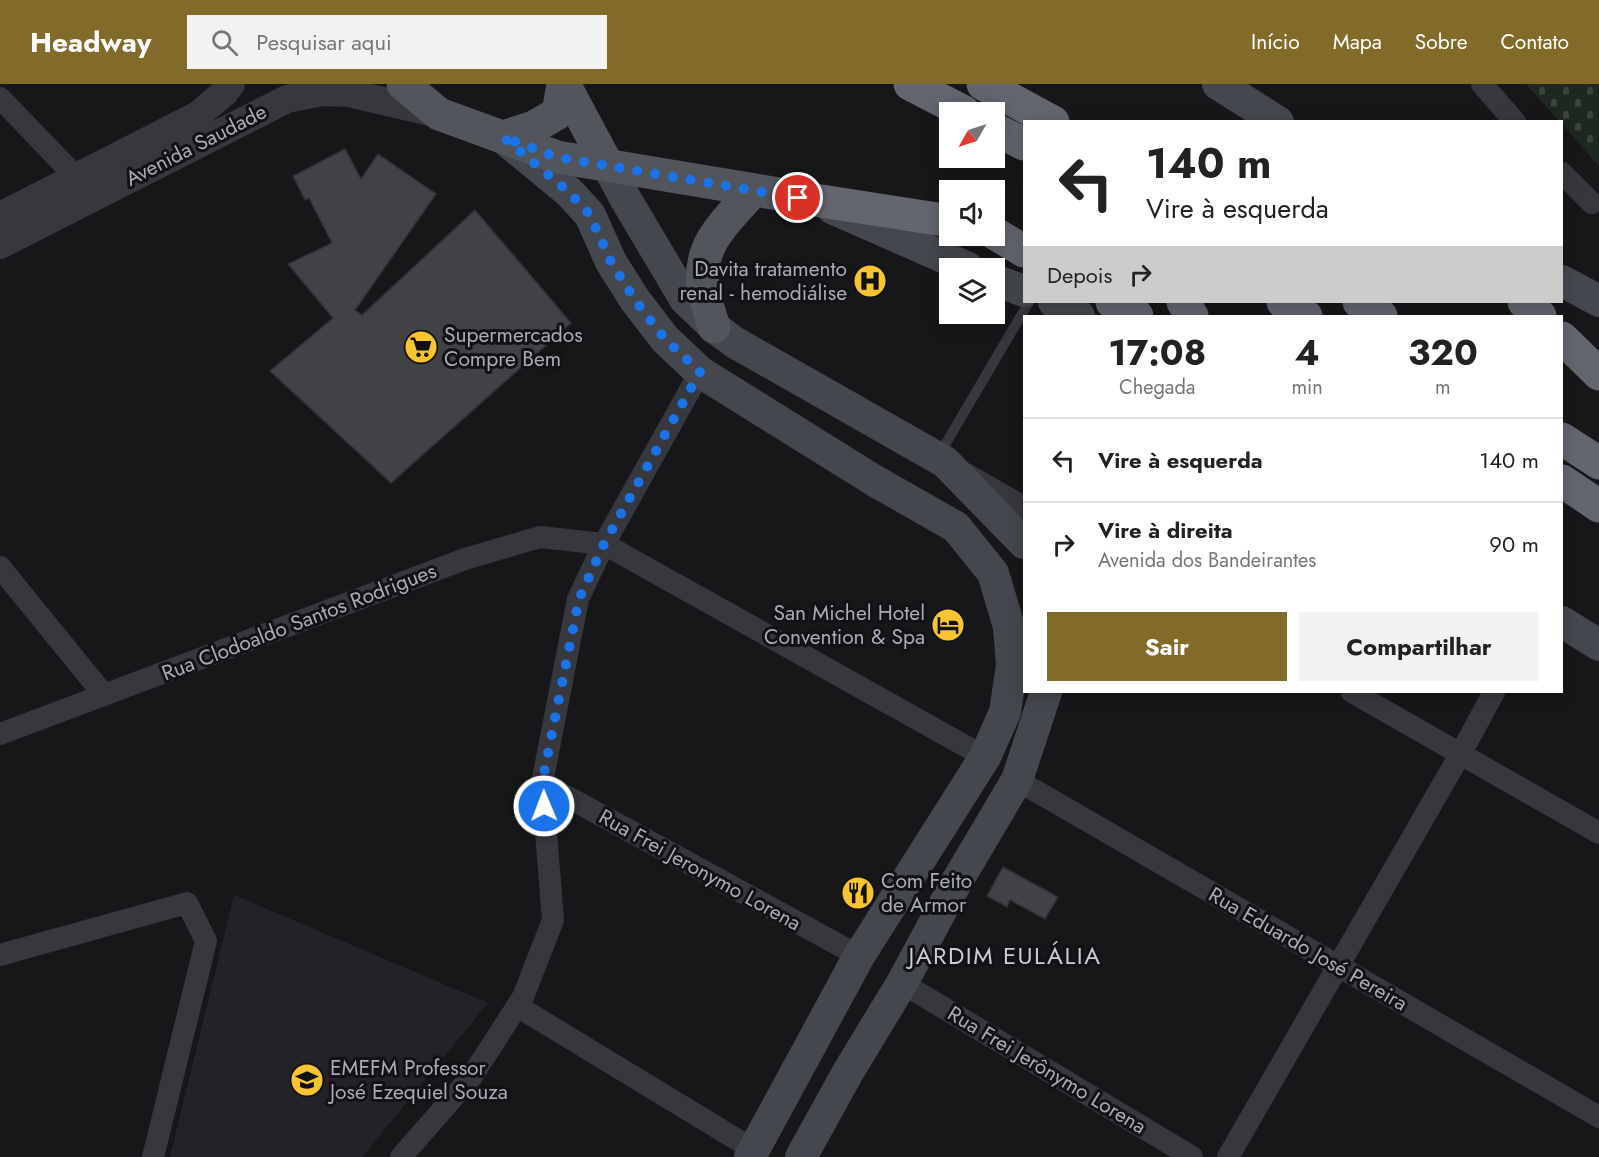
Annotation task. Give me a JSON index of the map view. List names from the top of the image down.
{
  "streets": {
    "street": [
      "Avenida Saudade",
      "Rua Clodoaldo Santos Rodrigues",
      "Rua Frei Jeronymo Lorena",
      "Rua Eduardo José Pereira",
      "Rua Frei Jerônymo Lorena"
    ]
  },
  "districts": ["JARDIM EULÁLIA"],
  "places": {
    "hospital": ["Davita tratamento renal - hemodiálise"],
    "supermarket": ["Supermercados Compre Bem"],
    "hotel": ["San Michel Hotel Convention & Spa"],
    "restaurant": ["Com Feito de Armor"],
    "school or university": ["EMEFM Professor José Ezequiel Souza"]
  },
  "north": "bottom left",
  "page": {
    "header": "Headway",
    "search": "Pesquisar aqui",
    "nav": [
      "Início",
      "Mapa",
      "Sobre",
      "Contato"
    ],
    "turn": ["140 m", "Vire à esquerda"],
    "then": "Depois",
    "eta": [
      "17:08",
      "Chegada",
      "4",
      "min",
      "320",
      "m"
    ],
    "list": [
      {
        "name": "Vire à esquerda",
        "value": "140 m"
      },
      {
        "name": "Vire à direita",
        "note": "Avenida dos Bandeirantes",
        "value": "90 m"
      }
    ],
    "buttons": ["Sair", "Compartilhar"]
  }
}
